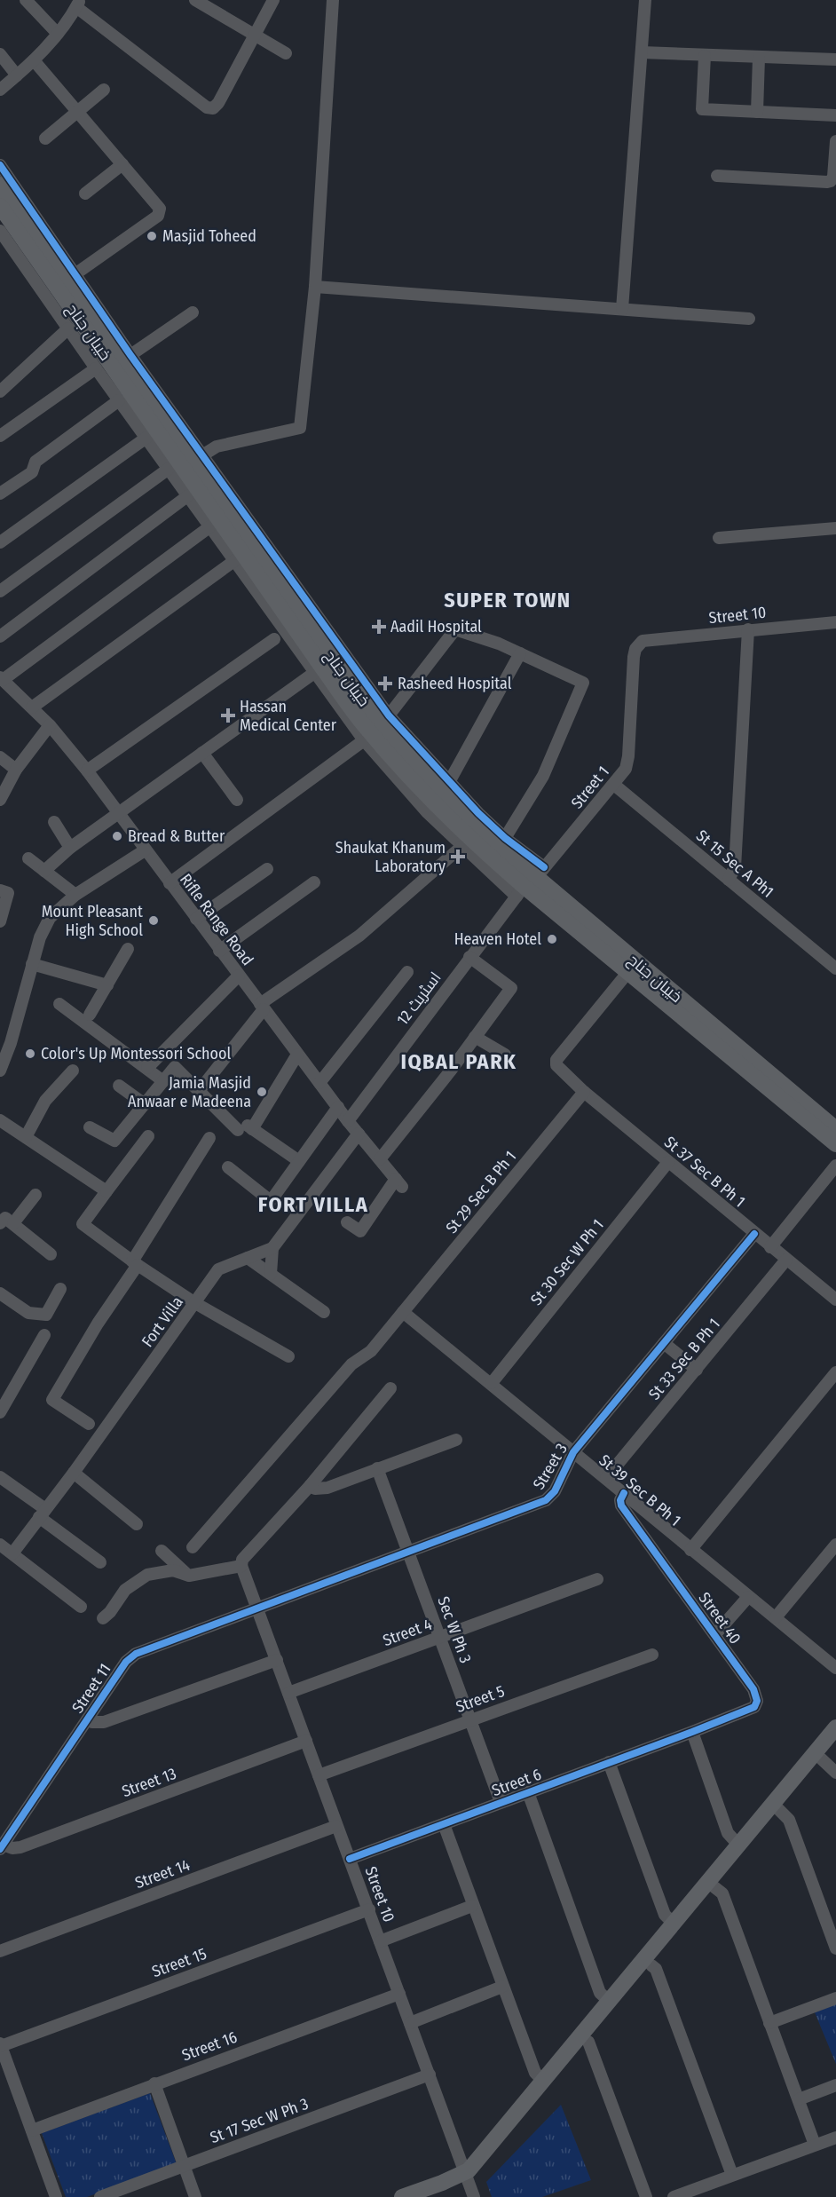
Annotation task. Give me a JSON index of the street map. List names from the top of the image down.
{
  "streets": {
    "main road": ["خیبان جناح"],
    "street": [
      "Street 10",
      "Street 1",
      "St 15 Sec A Ph1",
      "Rifle Range Road",
      "اسٹریٹ 12",
      "St 37 Sec B Ph 1",
      "St 29 Sec B Ph 1",
      "St 30 Sec W Ph 1",
      "Fort Villa",
      "St 33 Sec B Ph 1",
      "Street 3",
      "St 39 Sec B Ph 1",
      "Street 40",
      "Sec W Ph 3",
      "Street 4",
      "Street 11",
      "Street 5",
      "Street 13",
      "Street 6",
      "Street 14",
      "Street 15",
      "Street 16",
      "St 17 Sec W Ph 3"
    ]
  },
  "crossings": [
    ["خیبان جناح", "Street 1"],
    ["خیبان جناح", "اسٹریٹ 12"],
    ["خیبان جناح", "St 37 Sec B Ph 1"],
    ["Street 10", "Street 1"],
    ["Street 10", "Street 3"],
    ["Street 10", "Street 4"],
    ["Street 10", "Street 11"],
    ["Street 10", "Street 5"],
    ["Street 10", "Street 13"],
    ["Street 10", "Street 6"],
    ["Street 10", "Street 14"],
    ["Street 10", "Street 15"],
    ["Street 10", "Street 16"],
    ["Street 10", "St 17 Sec W Ph 3"],
    ["Street 1", "St 15 Sec A Ph1"],
    ["Street 1", "اسٹریٹ 12"],
    ["Rifle Range Road", "اسٹریٹ 12"],
    ["St 37 Sec B Ph 1", "St 29 Sec B Ph 1"],
    ["St 37 Sec B Ph 1", "St 30 Sec W Ph 1"],
    ["St 37 Sec B Ph 1", "St 33 Sec B Ph 1"],
    ["St 37 Sec B Ph 1", "Street 3"],
    ["St 29 Sec B Ph 1", "St 39 Sec B Ph 1"],
    ["St 30 Sec W Ph 1", "St 39 Sec B Ph 1"],
    ["St 33 Sec B Ph 1", "St 39 Sec B Ph 1"],
    ["Street 3", "St 39 Sec B Ph 1"],
    ["Street 3", "Sec W Ph 3"],
    ["Street 3", "Street 11"],
    ["St 39 Sec B Ph 1", "Street 40"],
    ["Street 40", "Street 6"],
    ["Sec W Ph 3", "Street 4"],
    ["Sec W Ph 3", "Street 5"],
    ["Sec W Ph 3", "Street 6"],
    ["Street 11", "Street 13"]
  ],
  "districts": ["SUPER TOWN", "IQBAL PARK", "FORT VILLA"],
  "places": {
    "other": [
      "Masjid Toheed",
      "Bread & Butter",
      "Mount Pleasant High School",
      "Heaven Hotel",
      "Color's Up Montessori School",
      "Jamia Masjid Anwaar e Madeena"
    ],
    "health": [
      "Aadil Hospital",
      "Rasheed Hospital",
      "Hassan Medical Center",
      "Shaukat Khanum Laboratory"
    ]
  }
}
